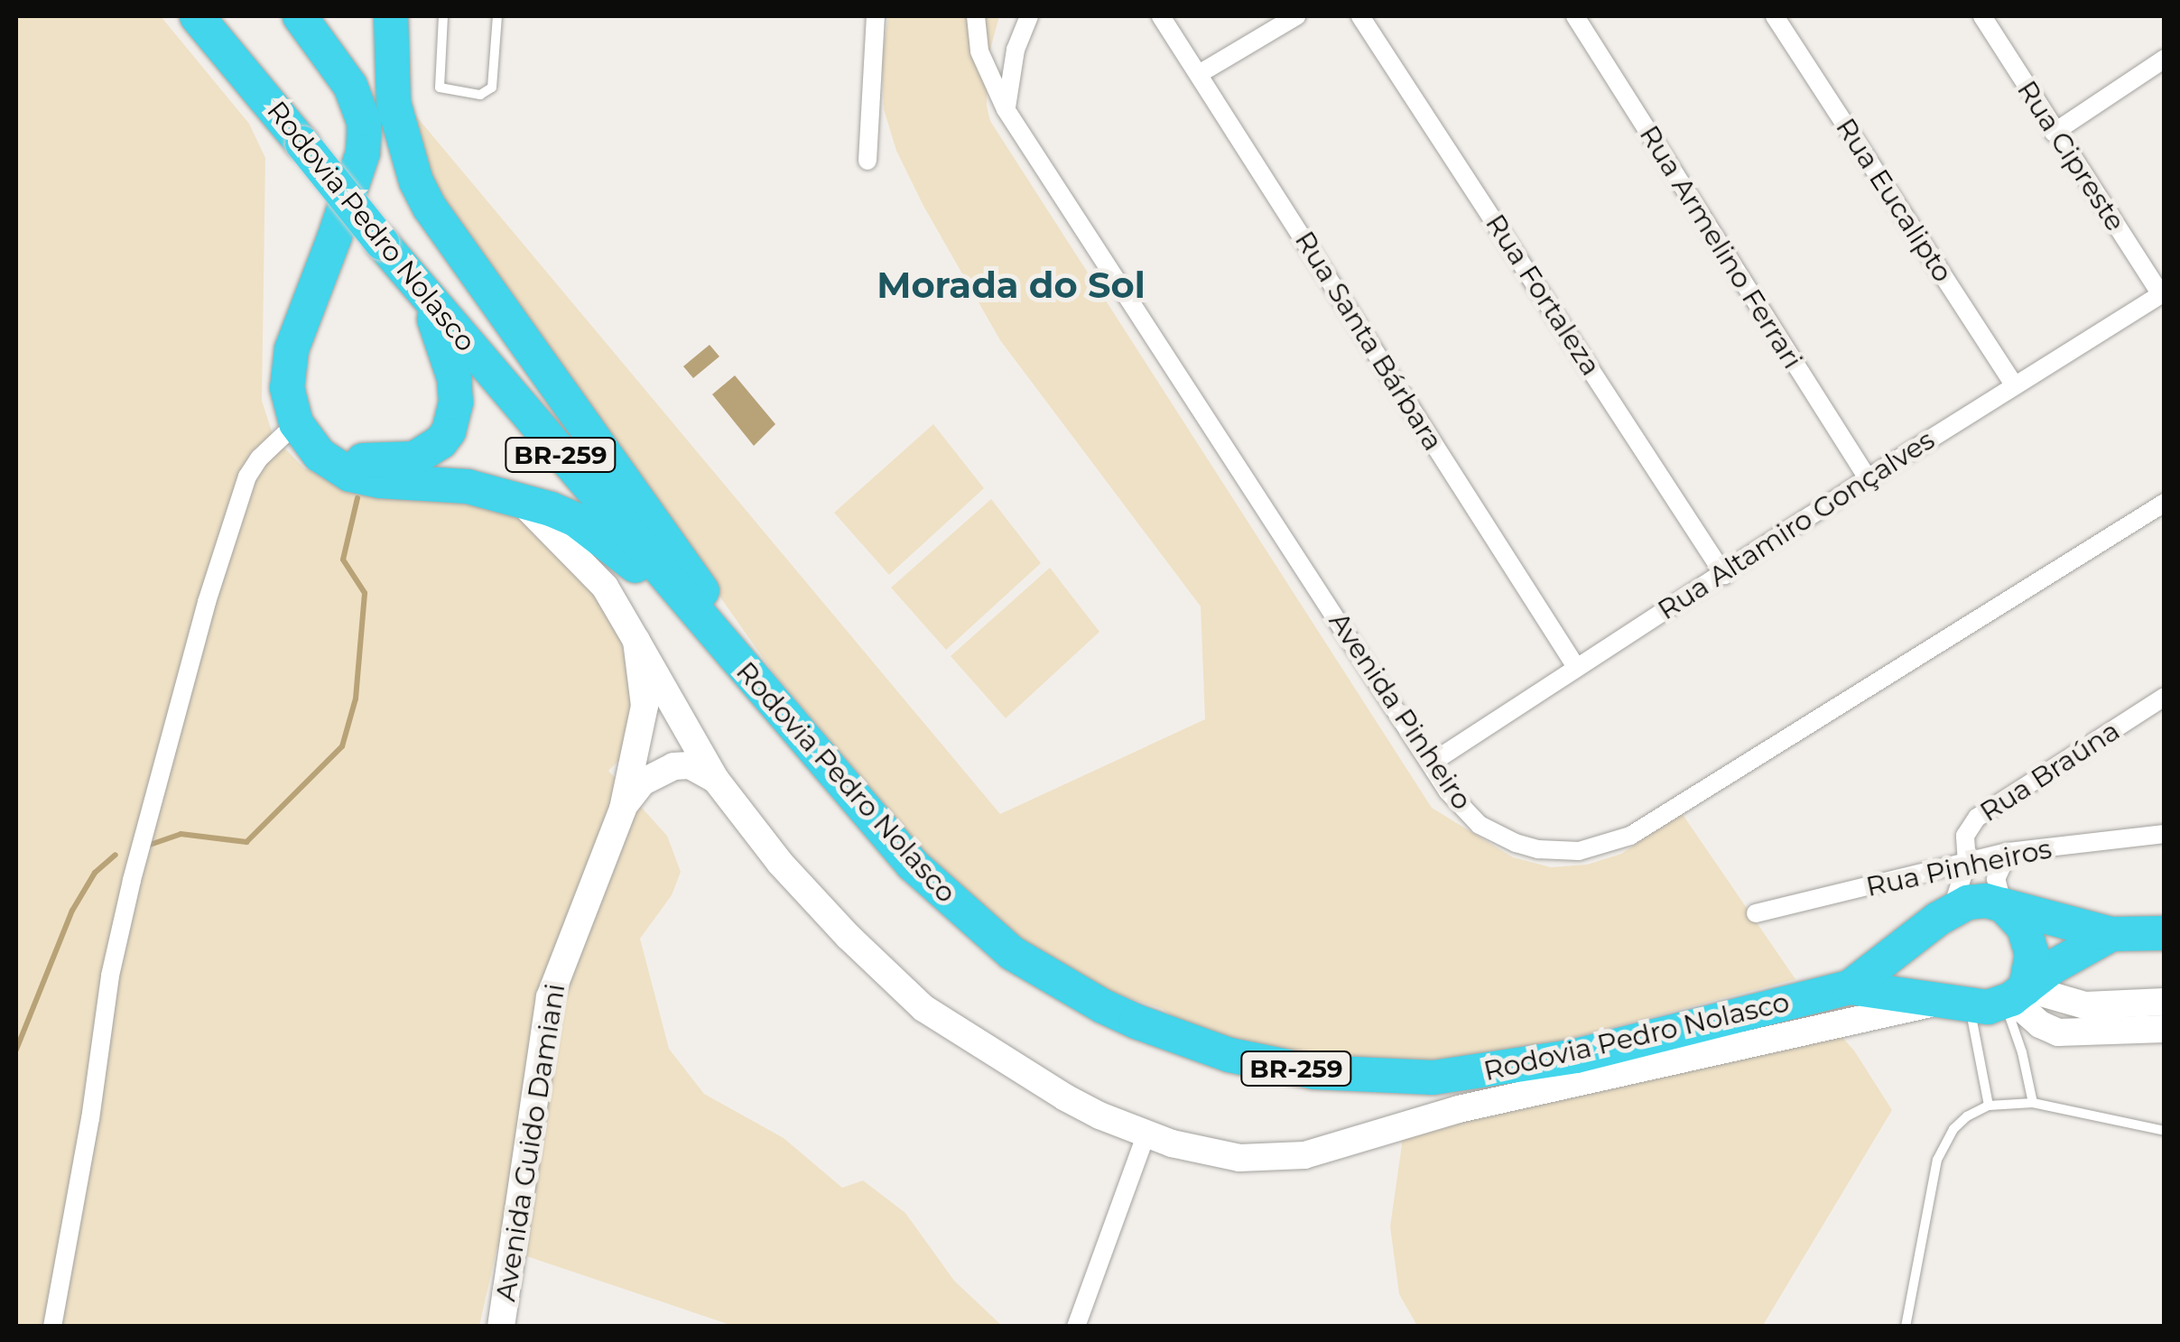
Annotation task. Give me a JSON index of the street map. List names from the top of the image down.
{
  "streets": {
    "highway": ["Rodovia Pedro Nolasco", "BR-259"],
    "street": [
      "Rua Cipreste",
      "Rua Eucalipto",
      "Rua Armelino Ferrari",
      "Rua Fortaleza",
      "Rua Santa Bárbara",
      "Rua Altamiro Gonçalves",
      "Avenida Pinheiro",
      "Rua Braúna",
      "Rua Pinheiros",
      "Avenida Guido Damiani"
    ]
  },
  "crossings": [
    ["Rua Cipreste", "Rua Altamiro Gonçalves"],
    ["Rua Eucalipto", "Rua Altamiro Gonçalves"],
    ["Rodovia Pedro Nolasco", "Rua Braúna"],
    ["Rua Armelino Ferrari", "Rua Altamiro Gonçalves"],
    ["Rua Fortaleza", "Rua Altamiro Gonçalves"],
    ["Rua Santa Bárbara", "Rua Altamiro Gonçalves"],
    ["Rua Altamiro Gonçalves", "Avenida Pinheiro"],
    ["Rua Braúna", "Rua Pinheiros"]
  ],
  "districts": ["Morada do Sol"]
}
